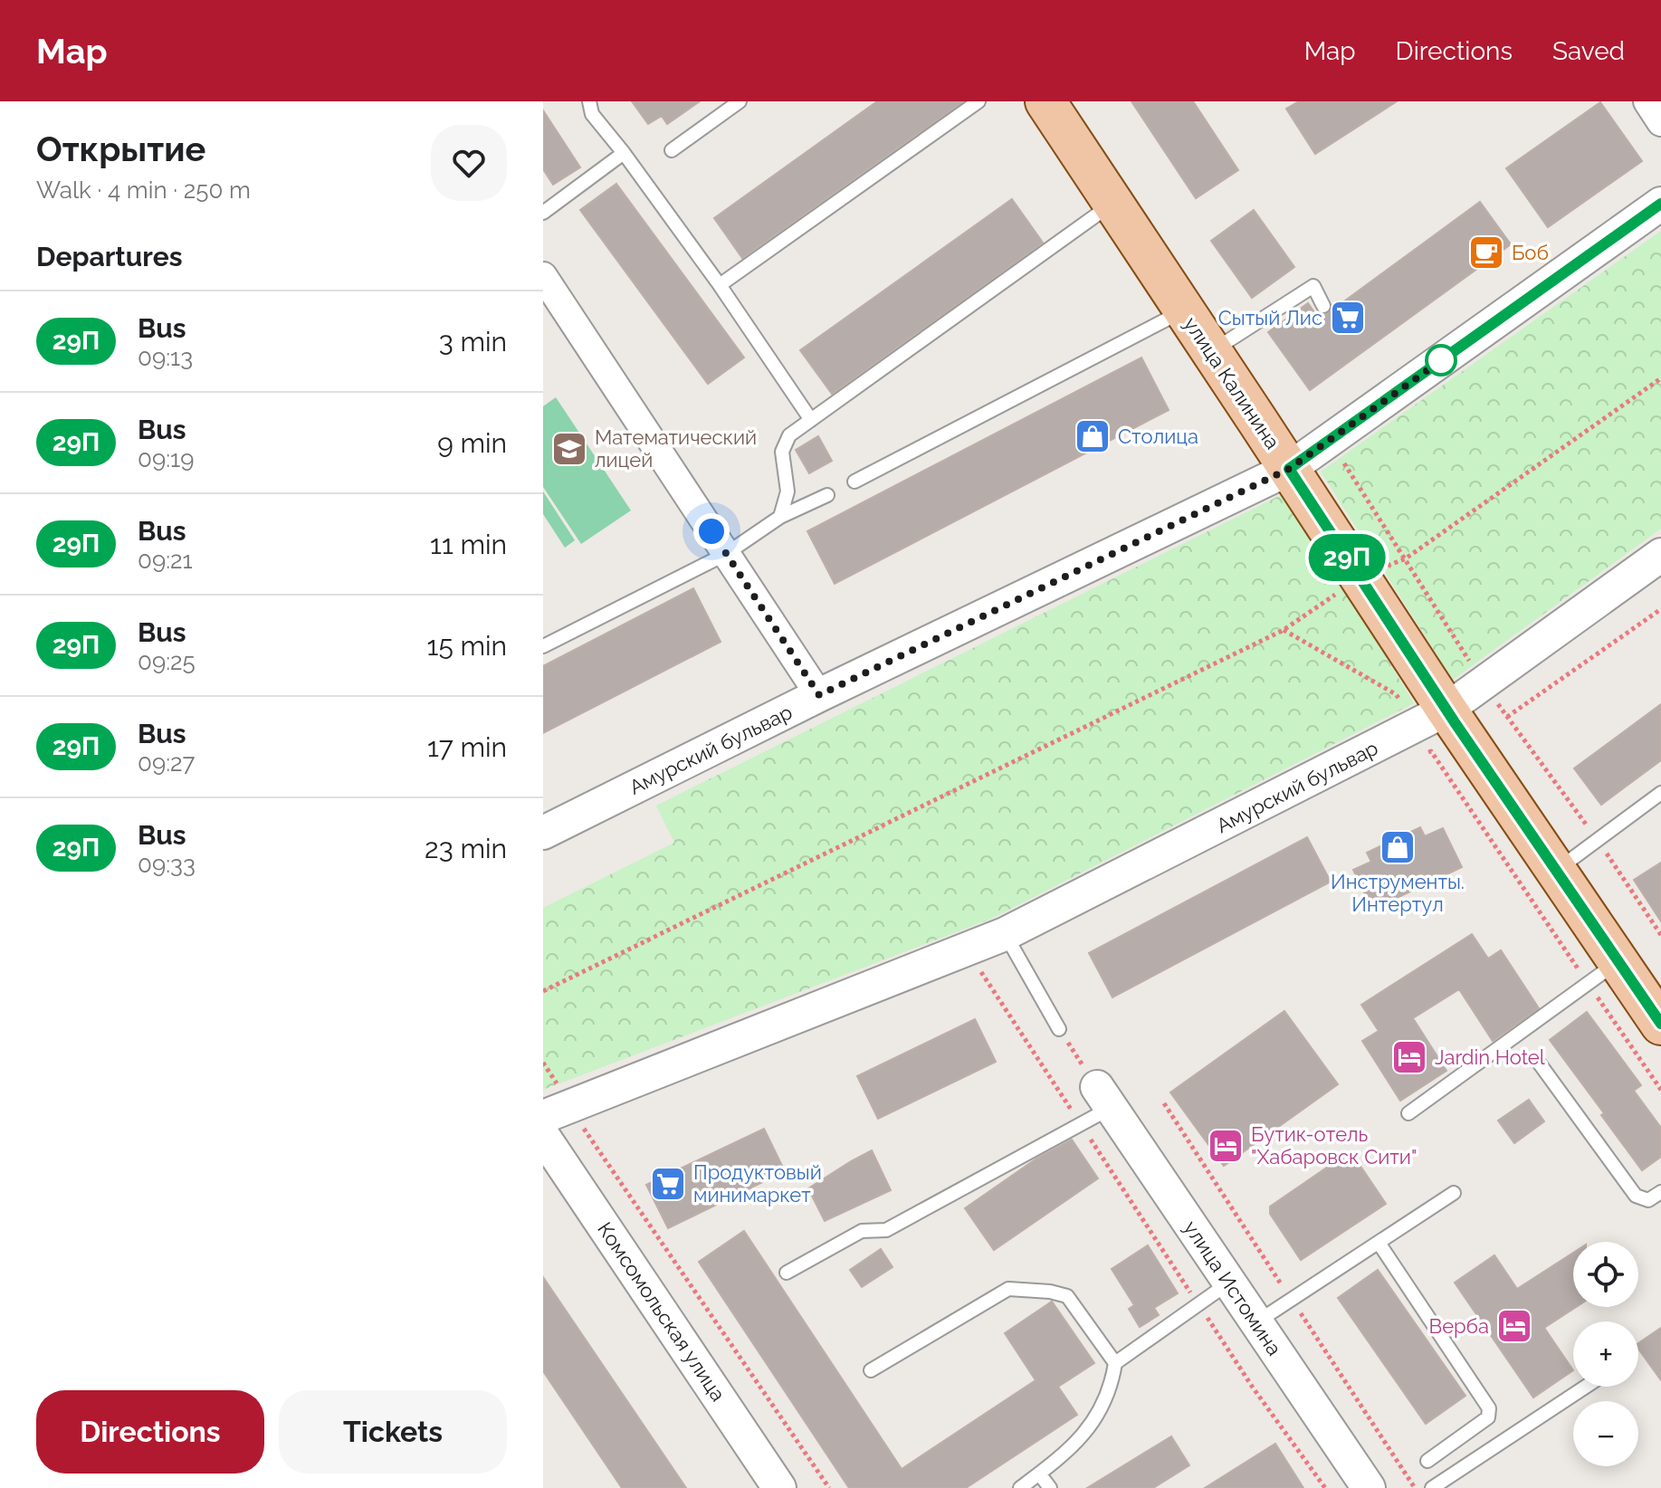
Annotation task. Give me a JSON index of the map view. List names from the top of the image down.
{
  "streets": {
    "main road": ["улица Калинина"],
    "street": ["Амурский бульвар", "улица Истомина", "Комсомольская улица"]
  },
  "crossings": [
    ["улица Калинина", "Амурский бульвар"]
  ],
  "places": {
    "cafe": ["Боб"],
    "supermarket": ["Сытый Лис", "Продуктовый минимаркет"],
    "shop": ["Столица", "Инструменты. Интертул"],
    "school or university": ["Математический лицей"],
    "hotel": ["Jardin Hotel", "Бутик-отель \"Хабаровск Сити\"", "Верба"]
  },
  "lines": ["bus line 29П"],
  "page": {
    "header": "Map",
    "nav": ["Map", "Directions", "Saved"],
    "heading": [
      ["Открытие", "Walk · 4 min · 250 m"],
      "Departures"
    ],
    "on_map": "29П",
    "list": [
      {
        "mark": "29П",
        "name": "Bus",
        "note": "09:13",
        "value": "3 min"
      },
      {
        "mark": "29П",
        "name": "Bus",
        "note": "09:19",
        "value": "9 min"
      },
      {
        "mark": "29П",
        "name": "Bus",
        "note": "09:21",
        "value": "11 min"
      },
      {
        "mark": "29П",
        "name": "Bus",
        "note": "09:25",
        "value": "15 min"
      },
      {
        "mark": "29П",
        "name": "Bus",
        "note": "09:27",
        "value": "17 min"
      },
      {
        "mark": "29П",
        "name": "Bus",
        "note": "09:33",
        "value": "23 min"
      }
    ],
    "map_buttons": ["+", "−"],
    "buttons": ["Directions", "Tickets"]
  }
}
